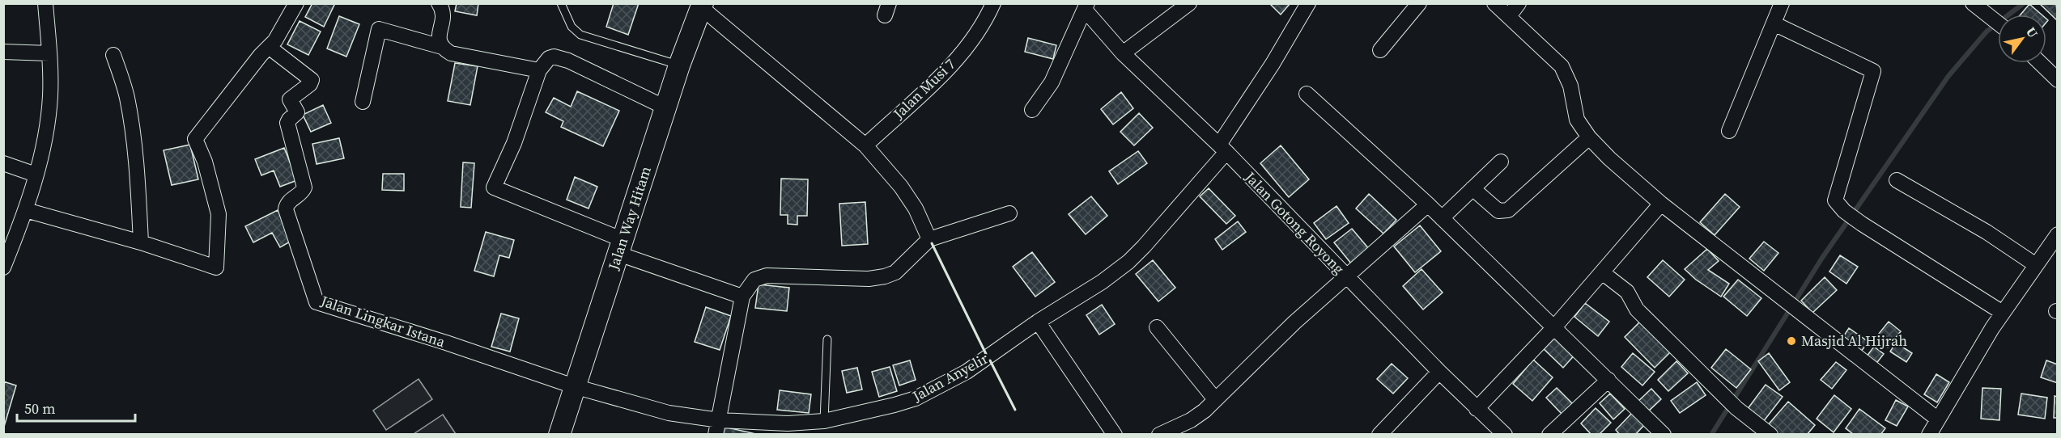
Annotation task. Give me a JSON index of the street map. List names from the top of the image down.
{
  "streets": {
    "street": [
      "Jalan Musi 7",
      "Jalan Way Hitam",
      "Jalan Gotong Royong",
      "Jalan Lingkar Istana",
      "Jalan Anyelir"
    ]
  },
  "crossings": [
    ["Jalan Way Hitam", "Jalan Lingkar Istana"],
    ["Jalan Way Hitam", "Jalan Anyelir"],
    ["Jalan Gotong Royong", "Jalan Anyelir"],
    ["Jalan Lingkar Istana", "Jalan Anyelir"]
  ],
  "places": ["Masjid Al Hijrah"],
  "scale_bar": "50 m",
  "north": "top right"
}
